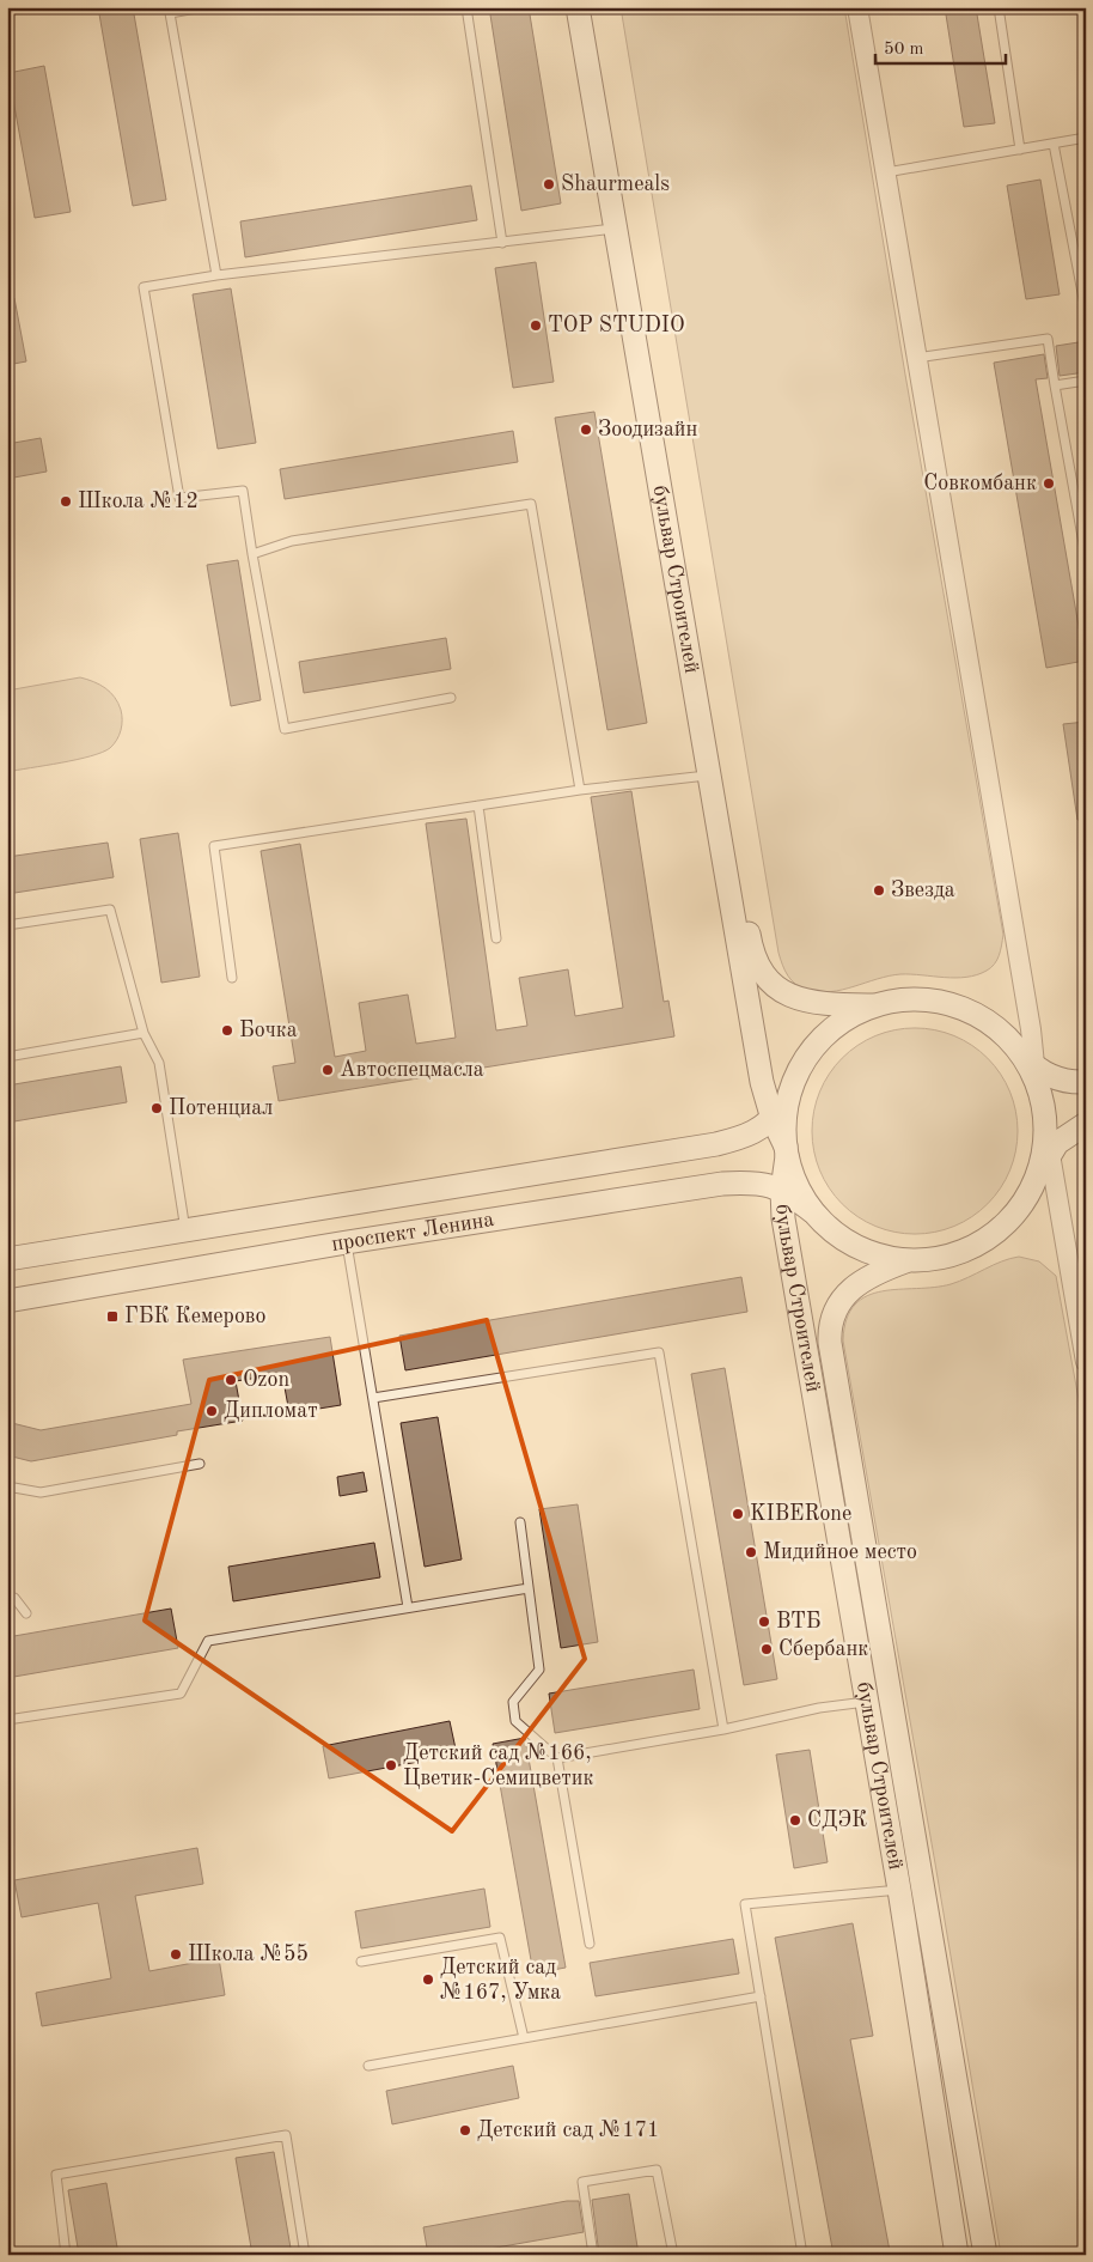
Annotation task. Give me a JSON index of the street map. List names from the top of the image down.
{
  "streets": {
    "main road": ["бульвар Строителей", "проспект Ленина"]
  },
  "crossings": [
    ["бульвар Строителей", "проспект Ленина"]
  ],
  "places": {
    "other": [
      "Shaurmeals",
      "TOP STUDIO",
      "Зоодизайн",
      "Совкомбанк",
      "Школа №12",
      "Звезда",
      "Бочка",
      "Автоспецмасла",
      "Потенциал",
      "Ozon",
      "Дипломат",
      "KIBERone",
      "Мидийное место",
      "ВТБ",
      "Сбербанк",
      "Детский сад №166, Цветик-Семицветик",
      "СДЭК",
      "Школа №55",
      "Детский сад №167, Умка",
      "Детский сад №171"
    ],
    "transit": ["ГБК Кемерово"]
  },
  "scale_bar": "50 m"
}
